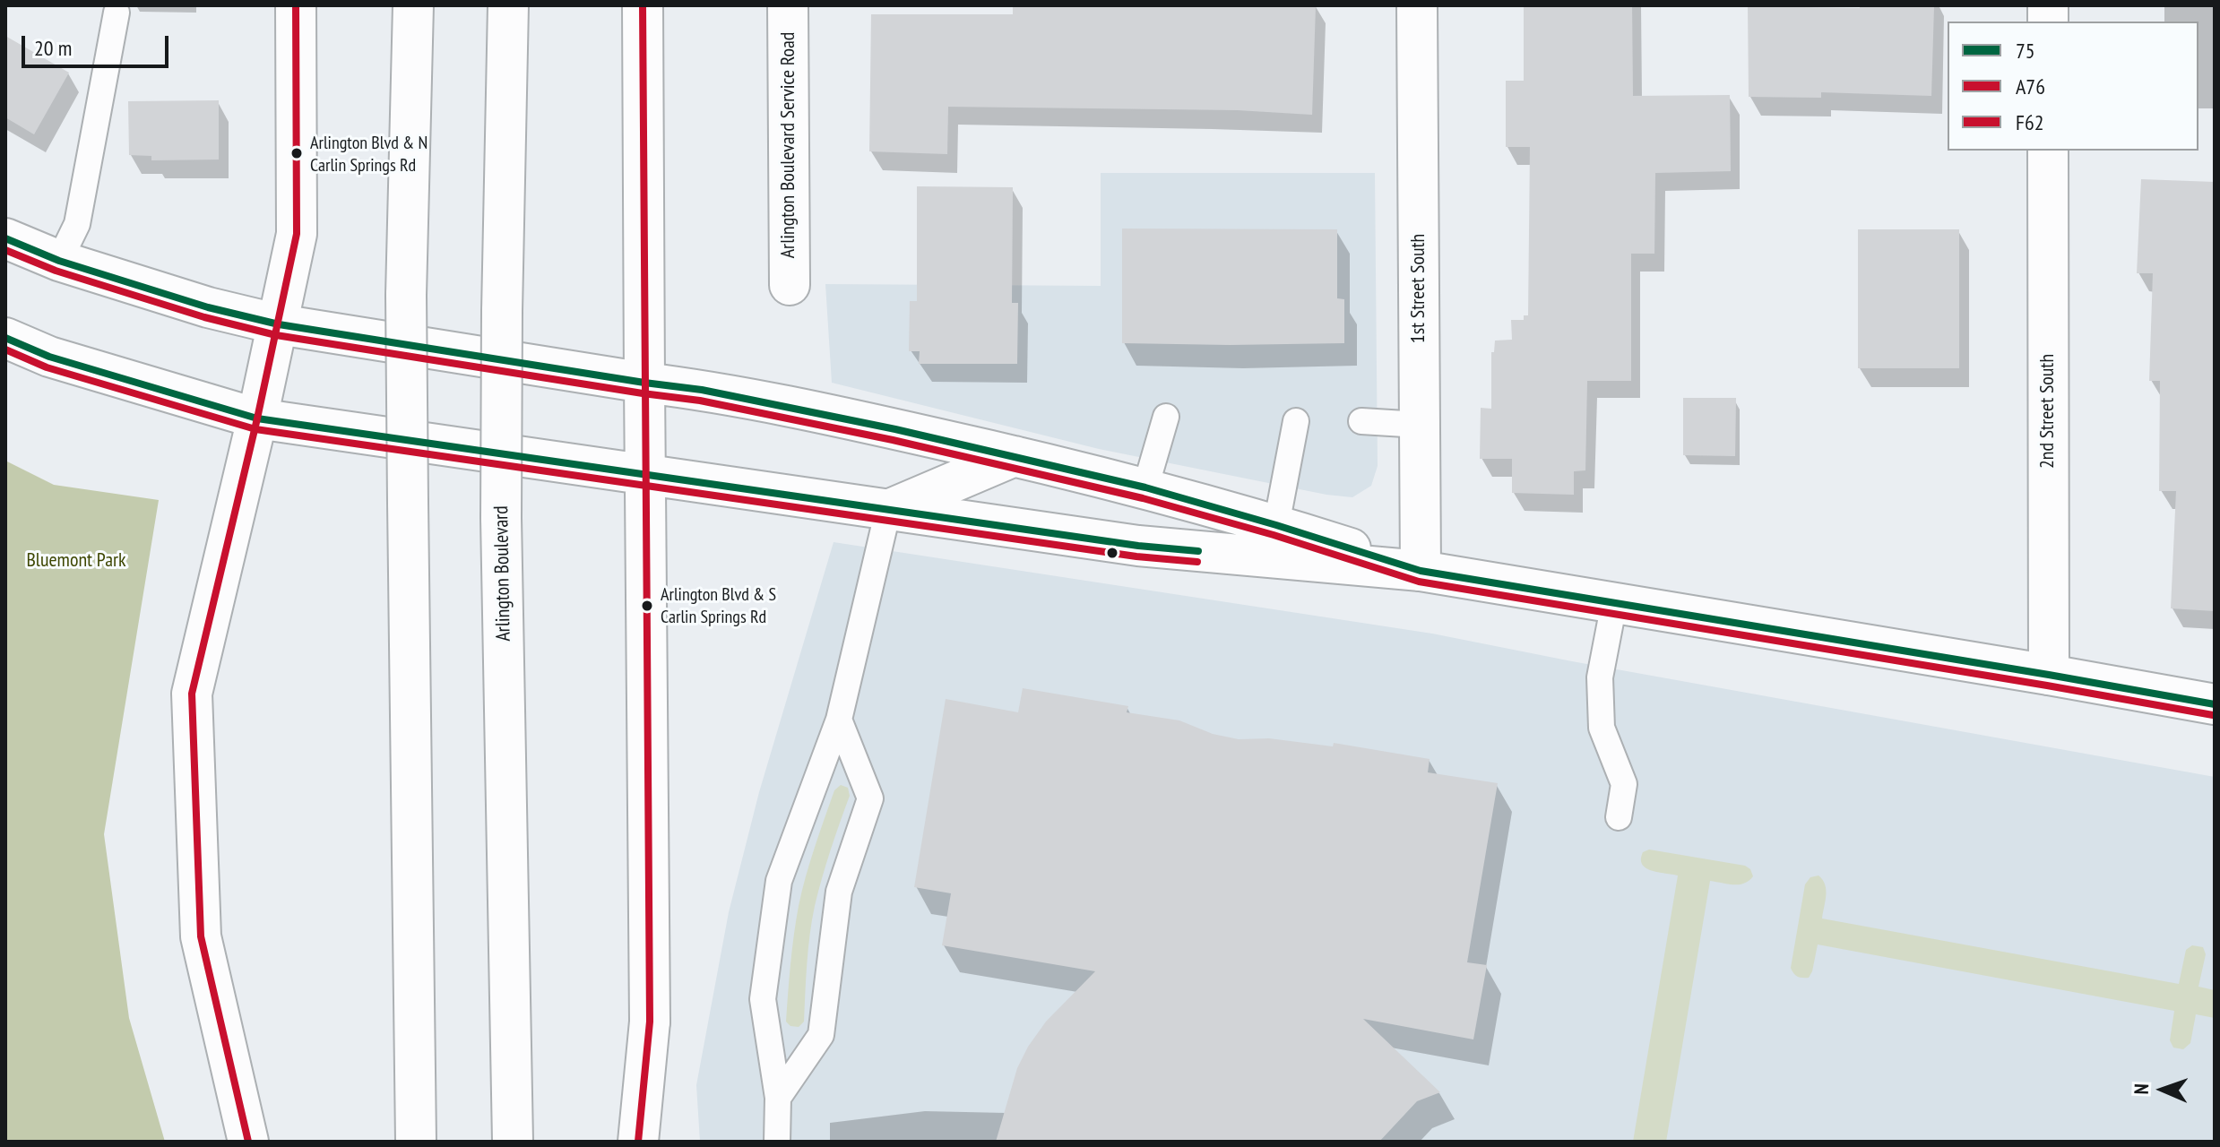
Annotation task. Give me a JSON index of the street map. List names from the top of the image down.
{
  "streets": {
    "main road": [
      "Arlington Boulevard Service Road",
      "1st Street South",
      "2nd Street South",
      "Arlington Boulevard"
    ]
  },
  "parks": ["Bluemont Park"],
  "places": ["Arlington Blvd & N Carlin Springs Rd", "Arlington Blvd & S Carlin Springs Rd"],
  "lines": ["transit line F62", "transit line 75", "transit line A76"],
  "legend": ["75", "A76", "F62"],
  "scale_bar": "20 m",
  "north": "left"
}
